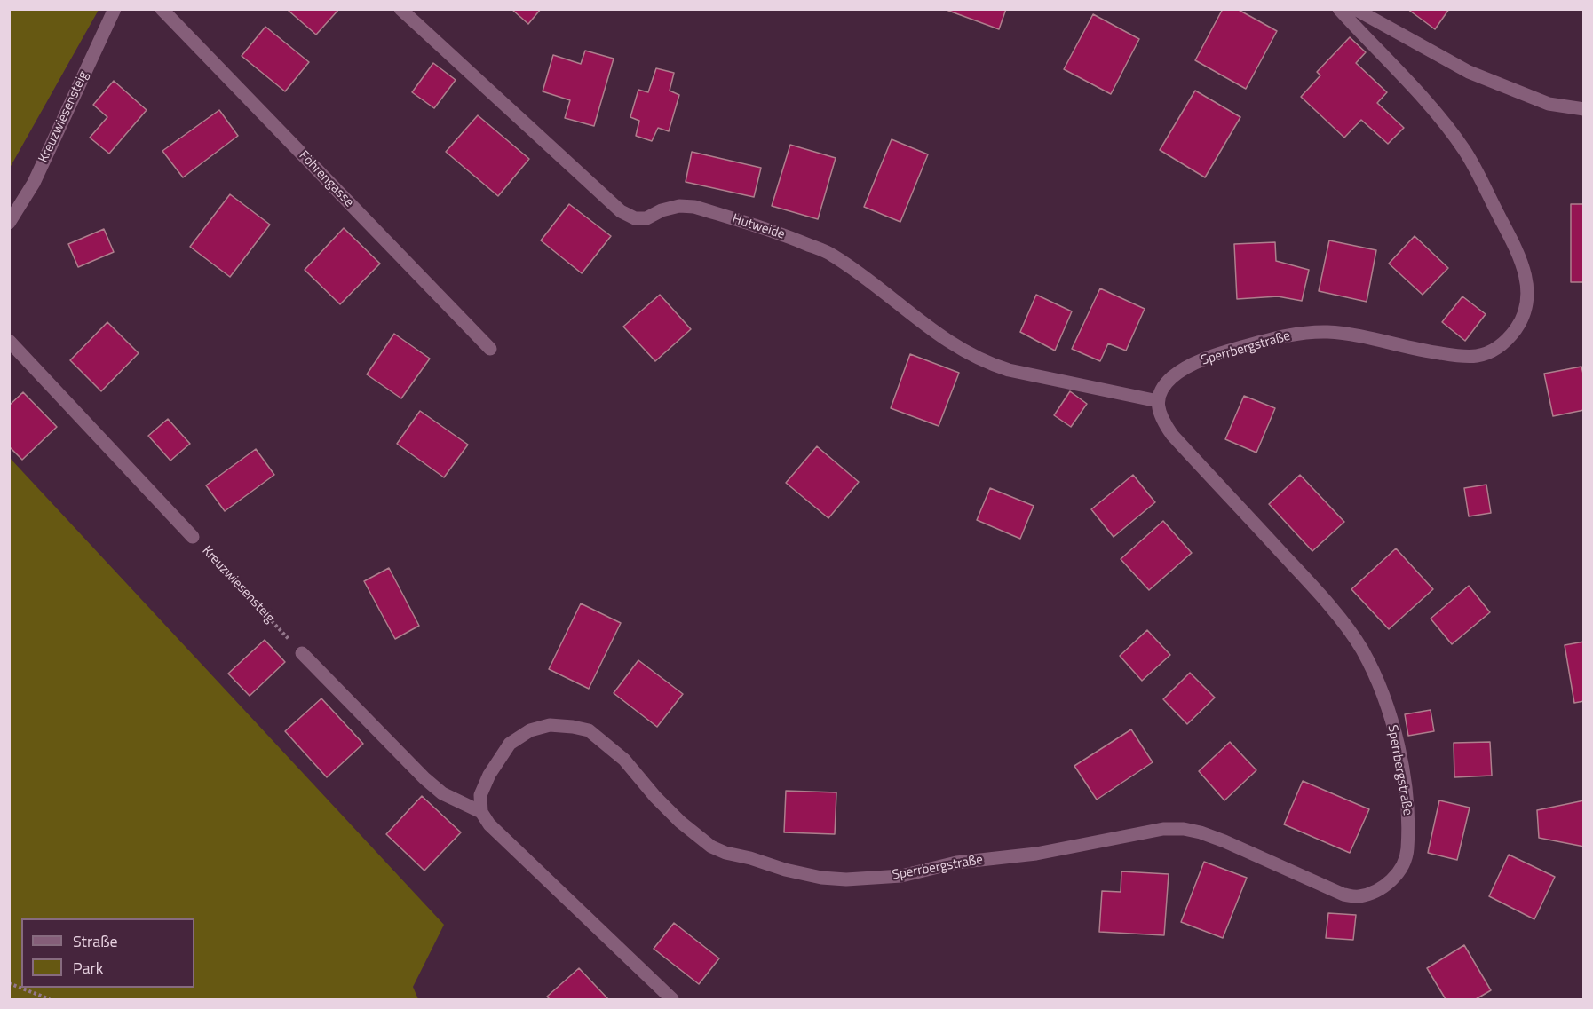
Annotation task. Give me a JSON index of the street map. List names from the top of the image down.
{
  "streets": {
    "street": [
      "Kreuzwiesensteig",
      "Föhrengasse",
      "Hutweide",
      "Sperrbergstraße"
    ]
  },
  "crossings": [
    ["Hutweide", "Sperrbergstraße"]
  ],
  "legend": ["Straße", "Park"]
}
